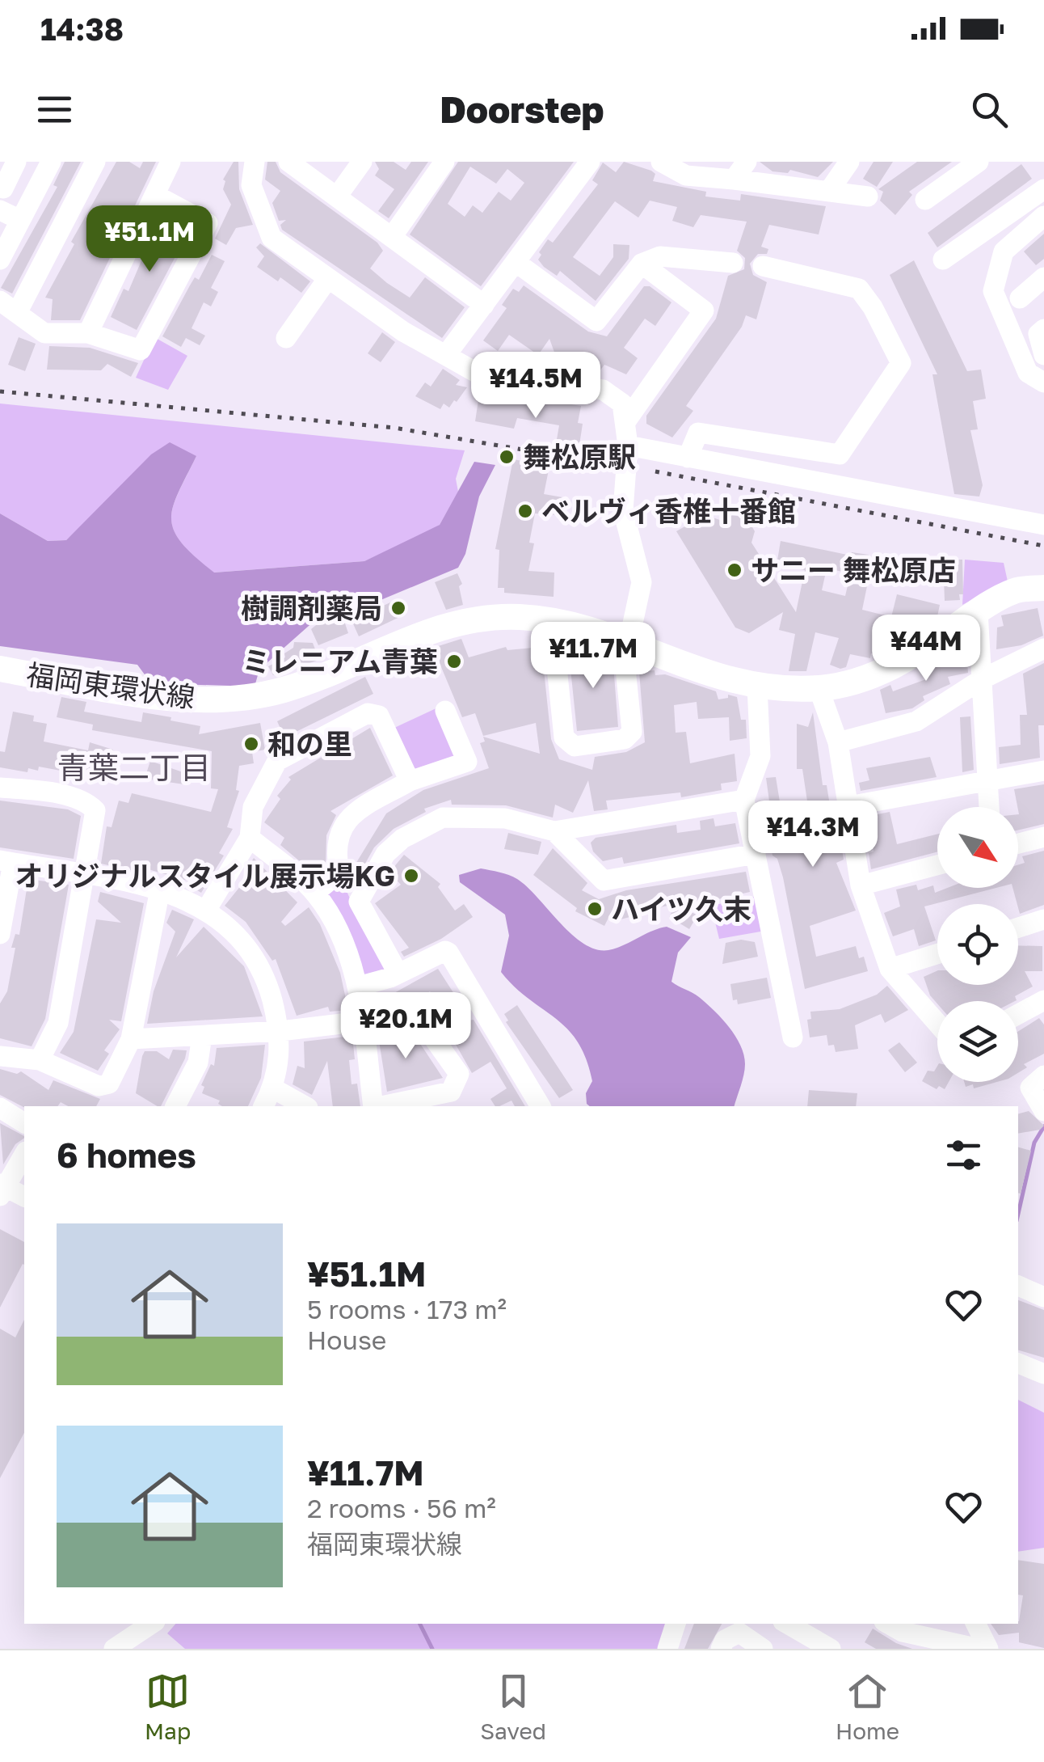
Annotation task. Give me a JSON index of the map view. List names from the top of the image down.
{
  "streets": {
    "main road": ["福岡東環状線"]
  },
  "districts": ["青葉二丁目"],
  "places": [
    "舞松原駅",
    "ベルヴィ香椎十番館",
    "サニー 舞松原店",
    "樹調剤薬局",
    "ミレニアム青葉",
    "和の里",
    "オリジナルスタイル展示場KG",
    "ハイツ久末"
  ],
  "north": "bottom right",
  "page": {
    "status": "14:38",
    "header": "Doorstep",
    "price": [
      "¥51.1M",
      "¥14.5M",
      "¥44M",
      "¥11.7M",
      "¥14.3M",
      "¥20.1M"
    ],
    "heading": "6 homes",
    "list": [
      {
        "name": "¥51.1M",
        "note": "5 rooms · 173 m² · House"
      },
      {
        "name": "¥11.7M",
        "note": "2 rooms · 56 m² · 福岡東環状線"
      }
    ],
    "tabs": ["Map", "Saved", "Home"]
  }
}
